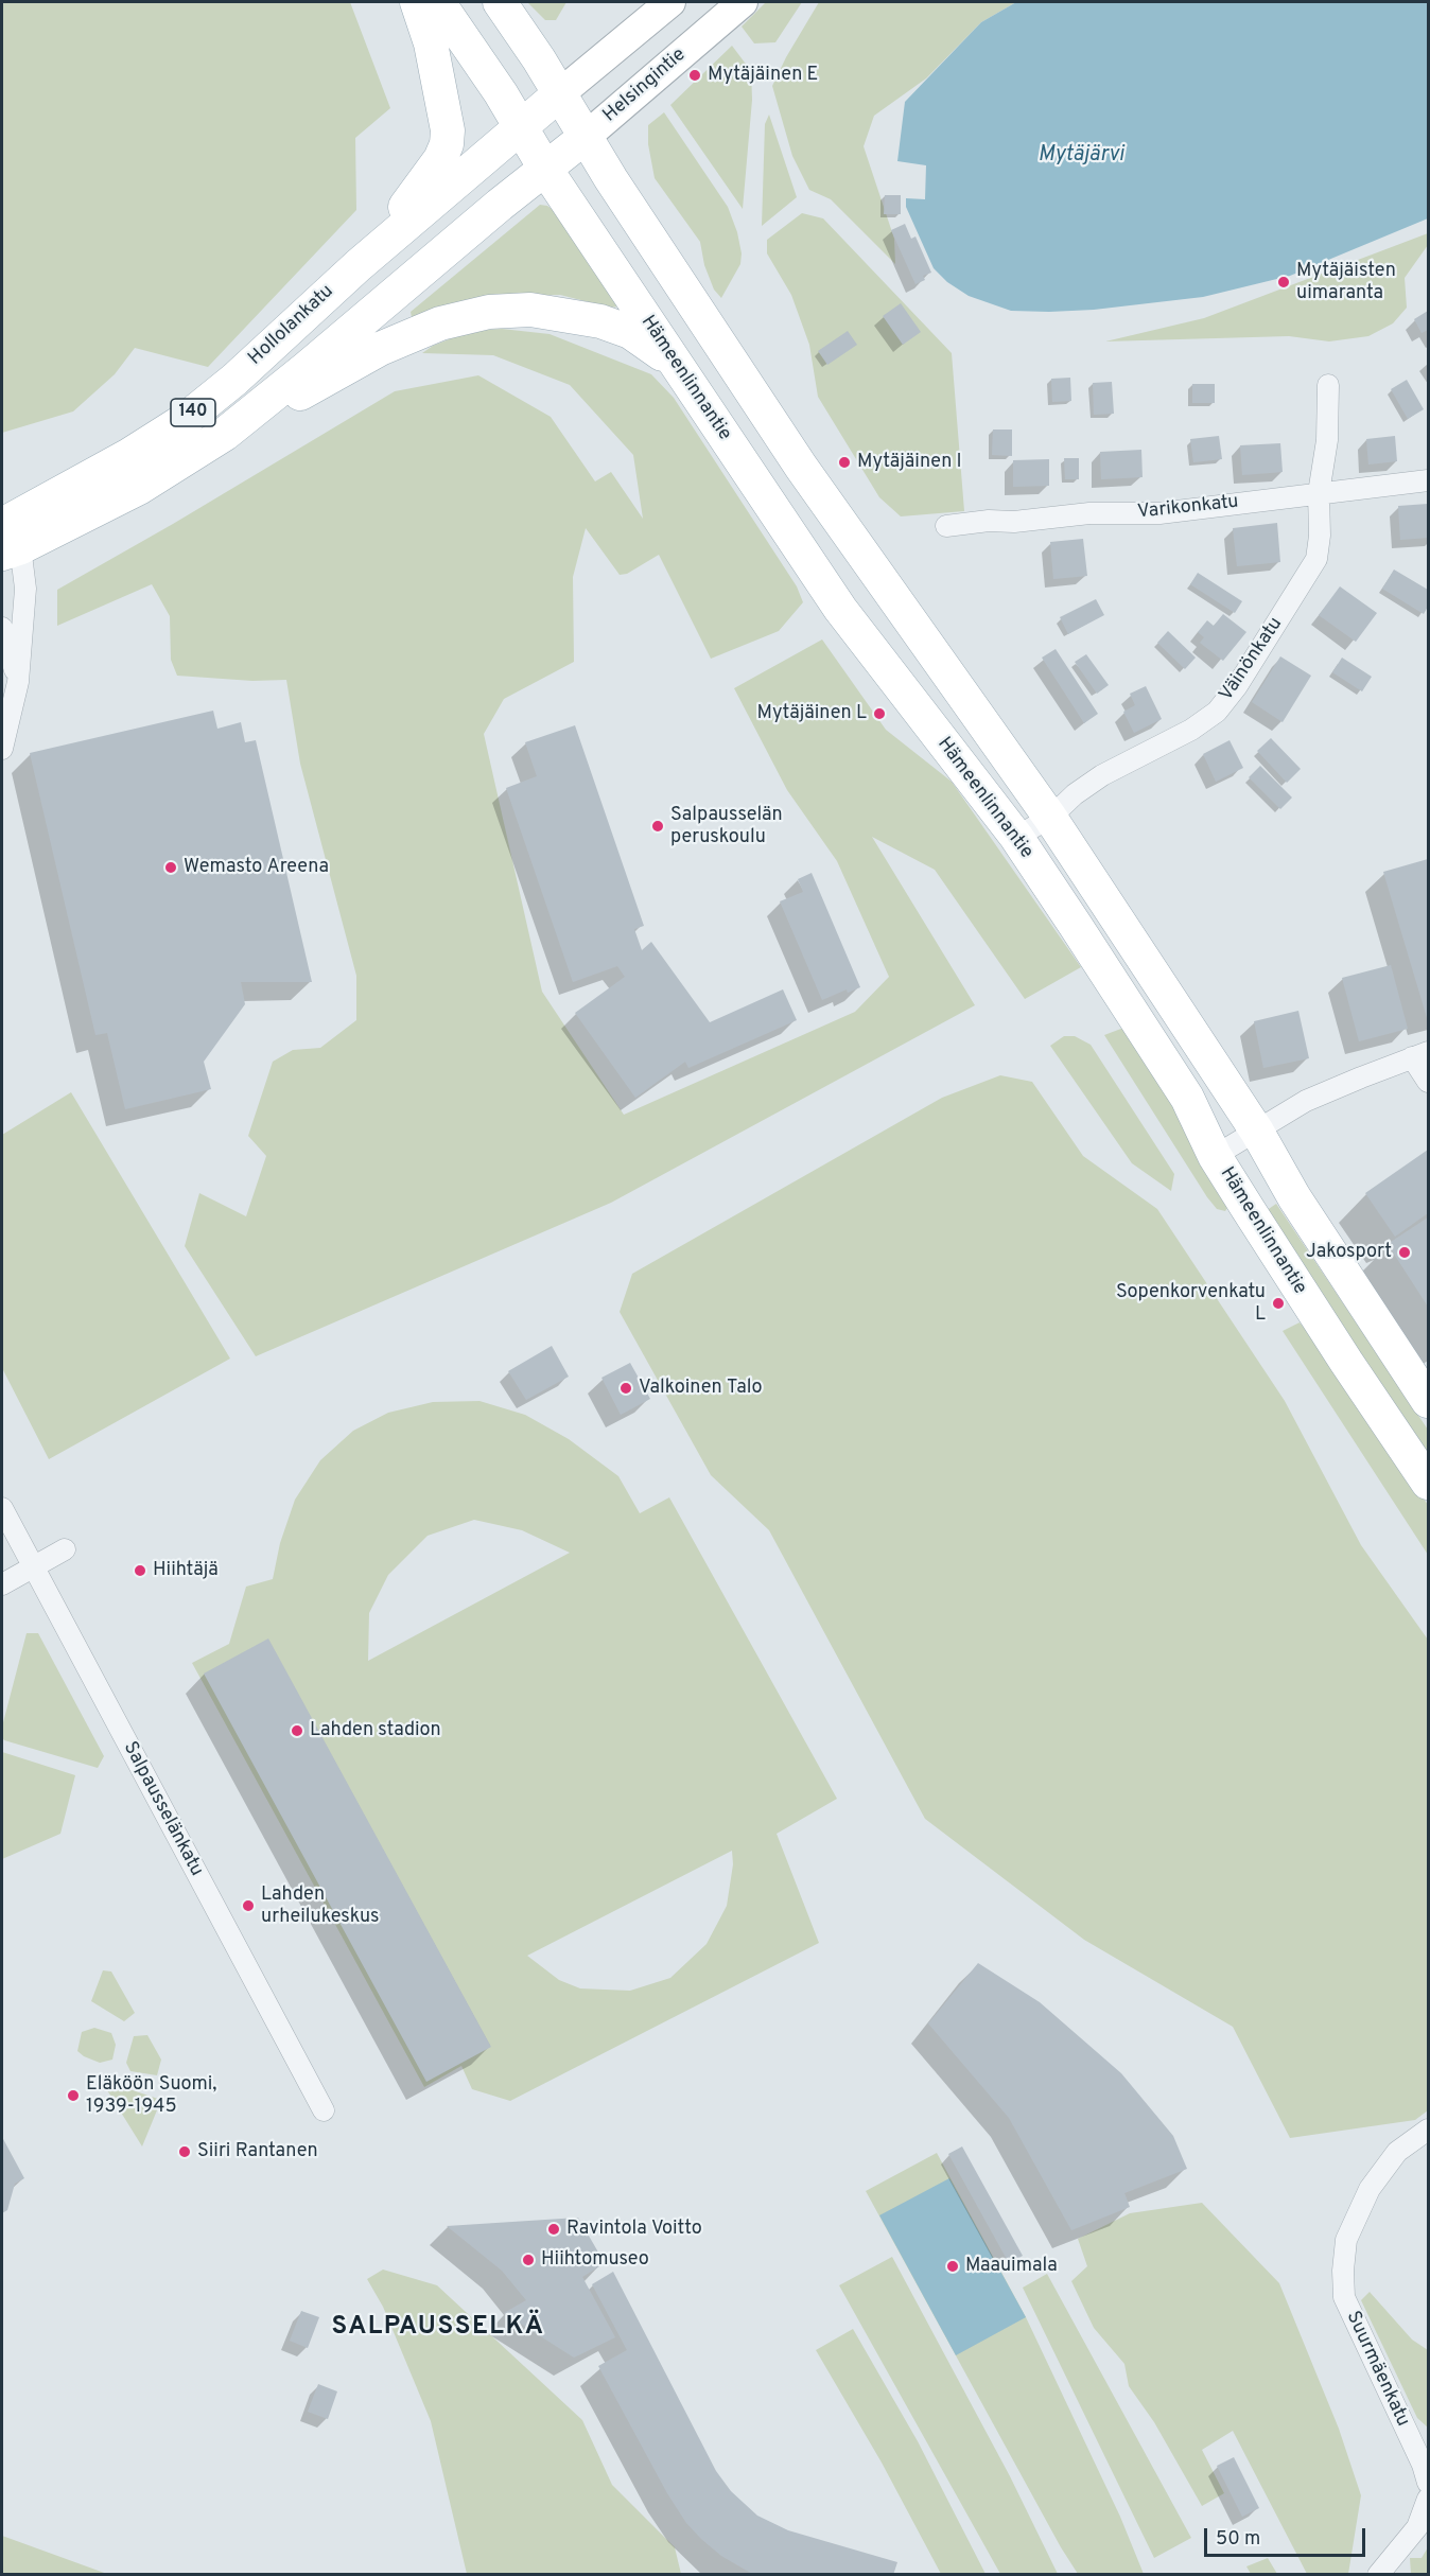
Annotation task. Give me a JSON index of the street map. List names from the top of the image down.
{
  "streets": {
    "main road": [
      "Helsingintie",
      "Hollolankatu",
      "Hämeenlinnantie",
      "140"
    ],
    "street": [
      "Varikonkatu",
      "Väinönkatu",
      "Salpausselänkatu",
      "Suurmäenkatu"
    ]
  },
  "crossings": [
    ["Helsingintie", "Hollolankatu"],
    ["Helsingintie", "Hämeenlinnantie"],
    ["Hollolankatu", "Hämeenlinnantie"],
    ["Hollolankatu", "140"],
    ["Hämeenlinnantie", "Väinönkatu"],
    ["Varikonkatu", "Väinönkatu"]
  ],
  "districts": ["SALPAUSSELKÄ"],
  "water": ["Mytäjärvi"],
  "places": [
    "Mytäjäinen E",
    "Mytäjäisten uimaranta",
    "Mytäjäinen I",
    "Mytäjäinen L",
    "Salpausselän peruskoulu",
    "Wemasto Areena",
    "Jakosport",
    "Sopenkorvenkatu L",
    "Valkoinen Talo",
    "Hiihtäjä",
    "Lahden stadion",
    "Lahden urheilukeskus",
    "Eläköön Suomi, 1939-1945",
    "Siiri Rantanen",
    "Ravintola Voitto",
    "Hiihtomuseo",
    "Maauimala"
  ],
  "scale_bar": "50 m"
}
